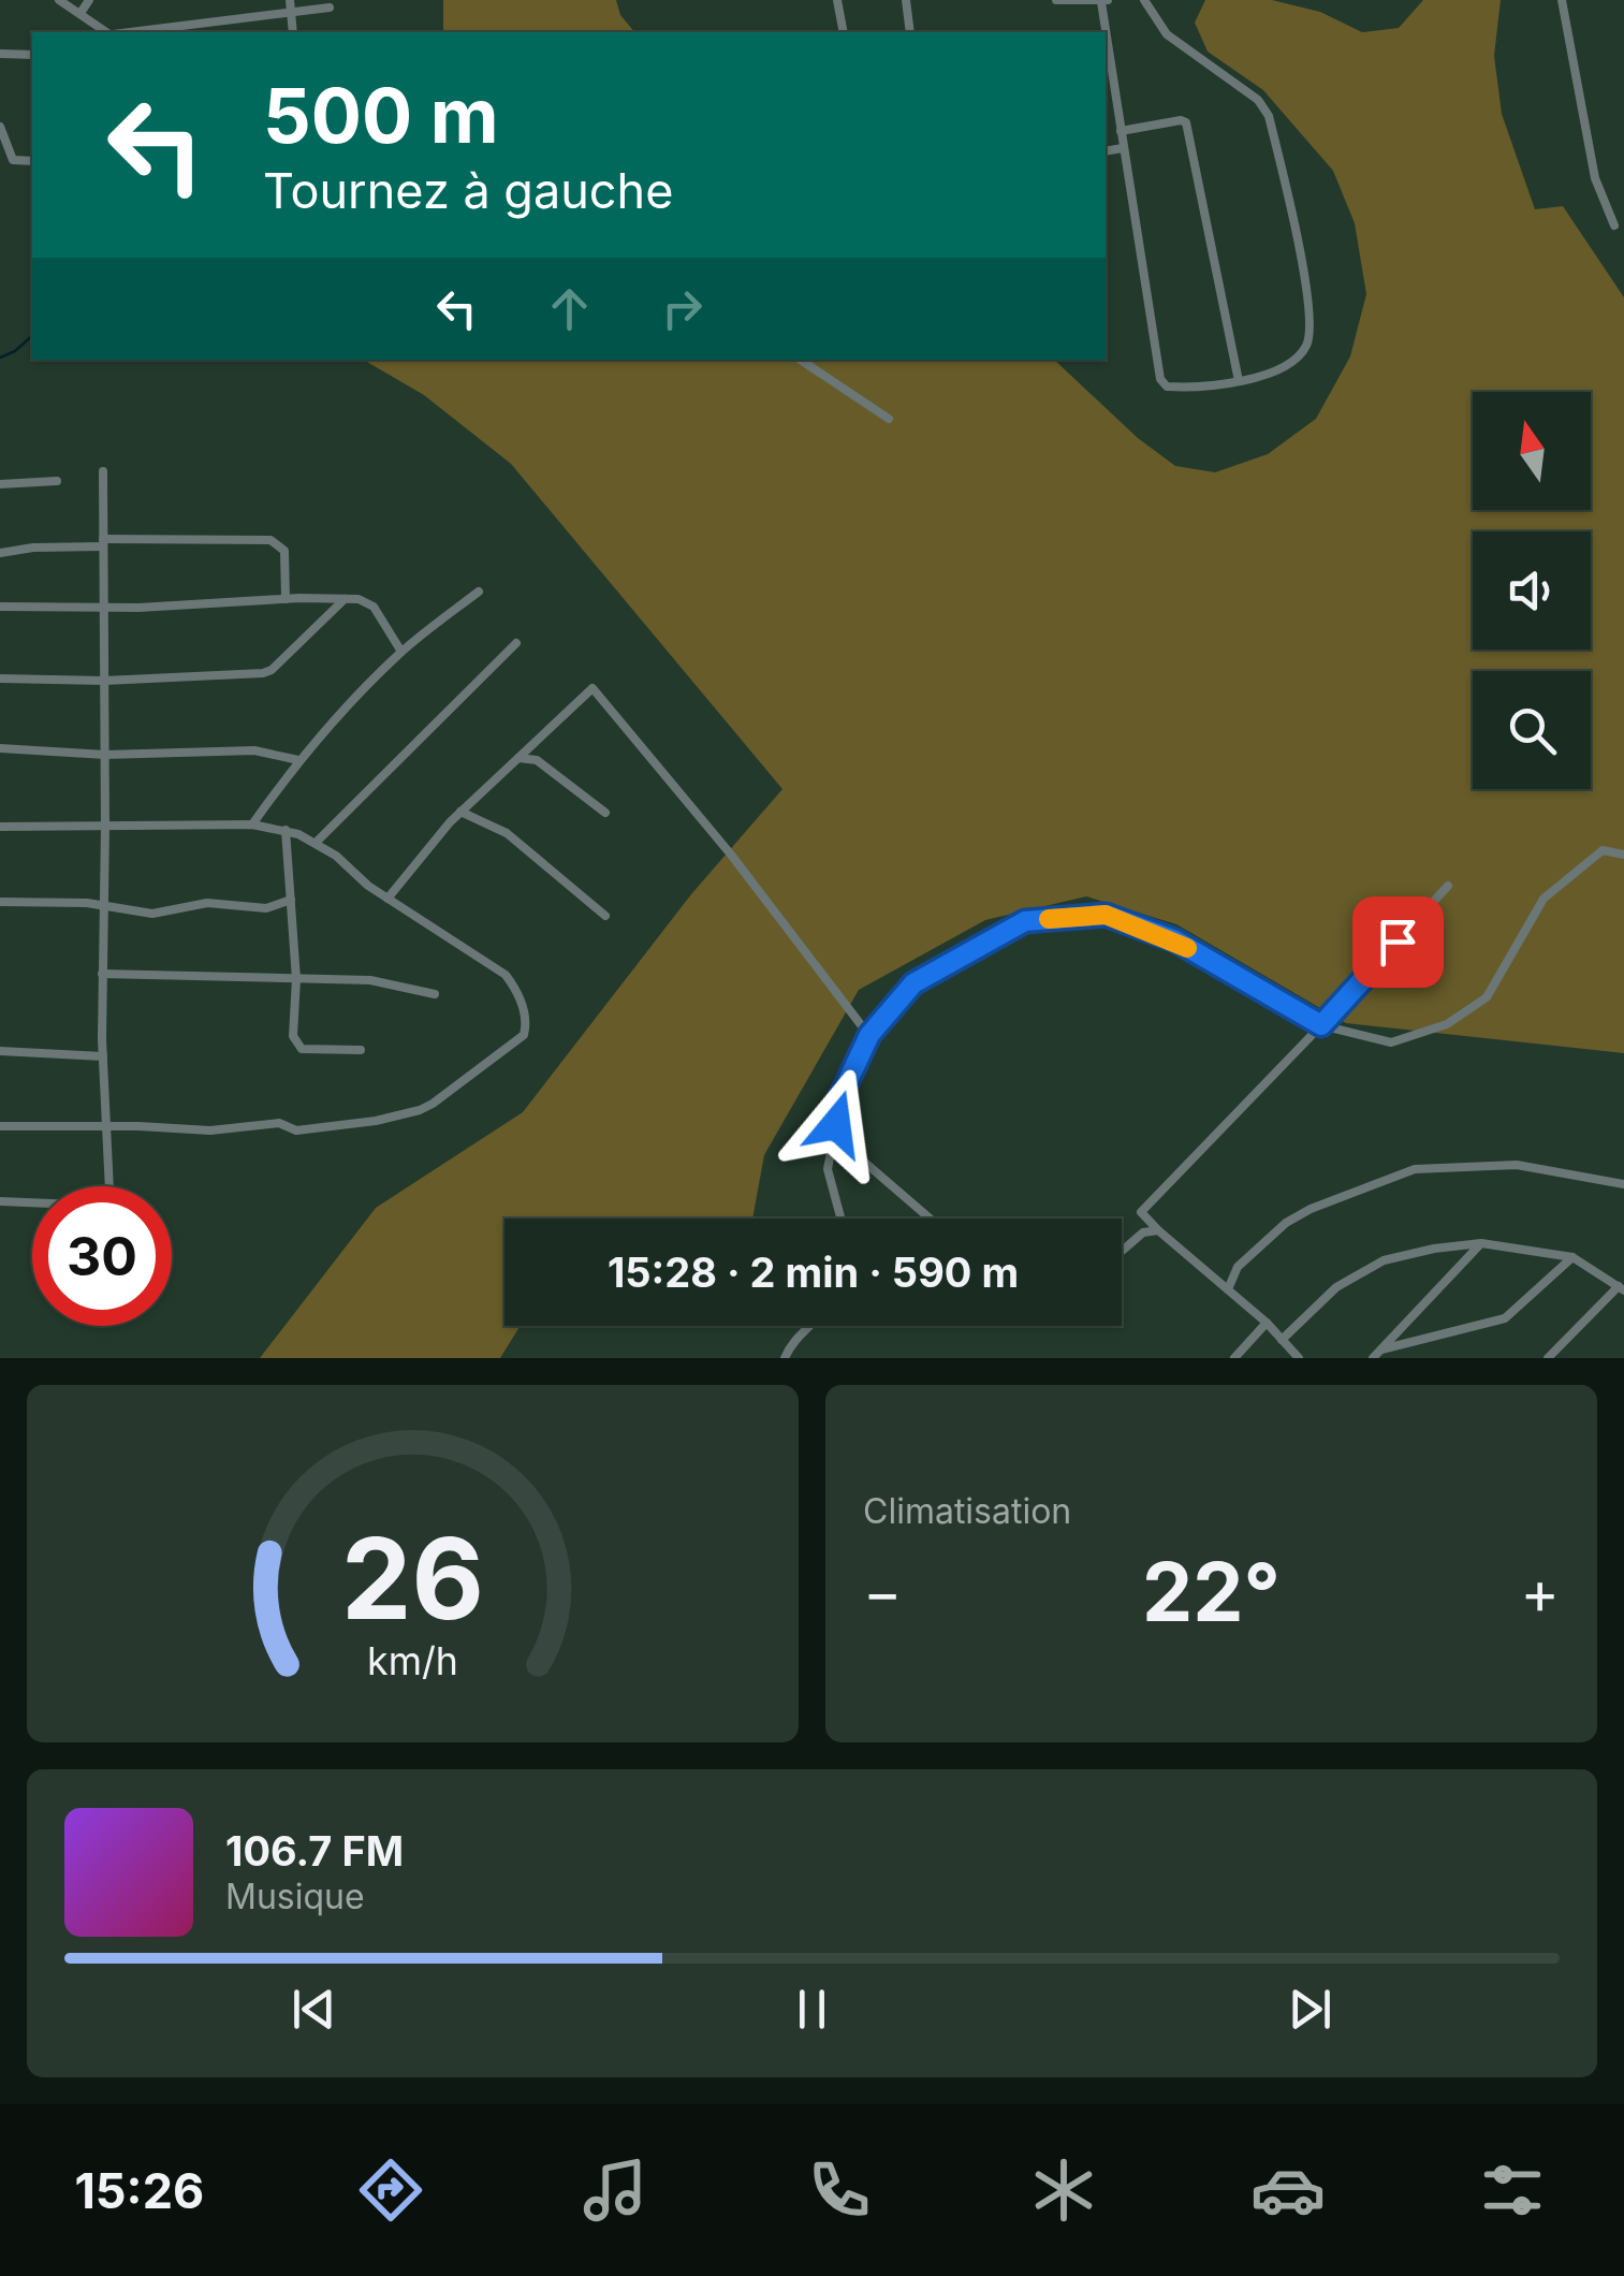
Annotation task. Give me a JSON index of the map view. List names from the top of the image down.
{
  "north": "top",
  "page": {
    "turn": ["500 m", "Tournez à gauche"],
    "limit": "30",
    "trip": "15:28 · 2 min · 590 m",
    "tile": "Climatisation",
    "heat": ["−", "22°", "+"],
    "song": ["106.7 FM", "Musique"],
    "tabs": "15:26",
    "gauge": ["26", "km/h"]
  }
}
